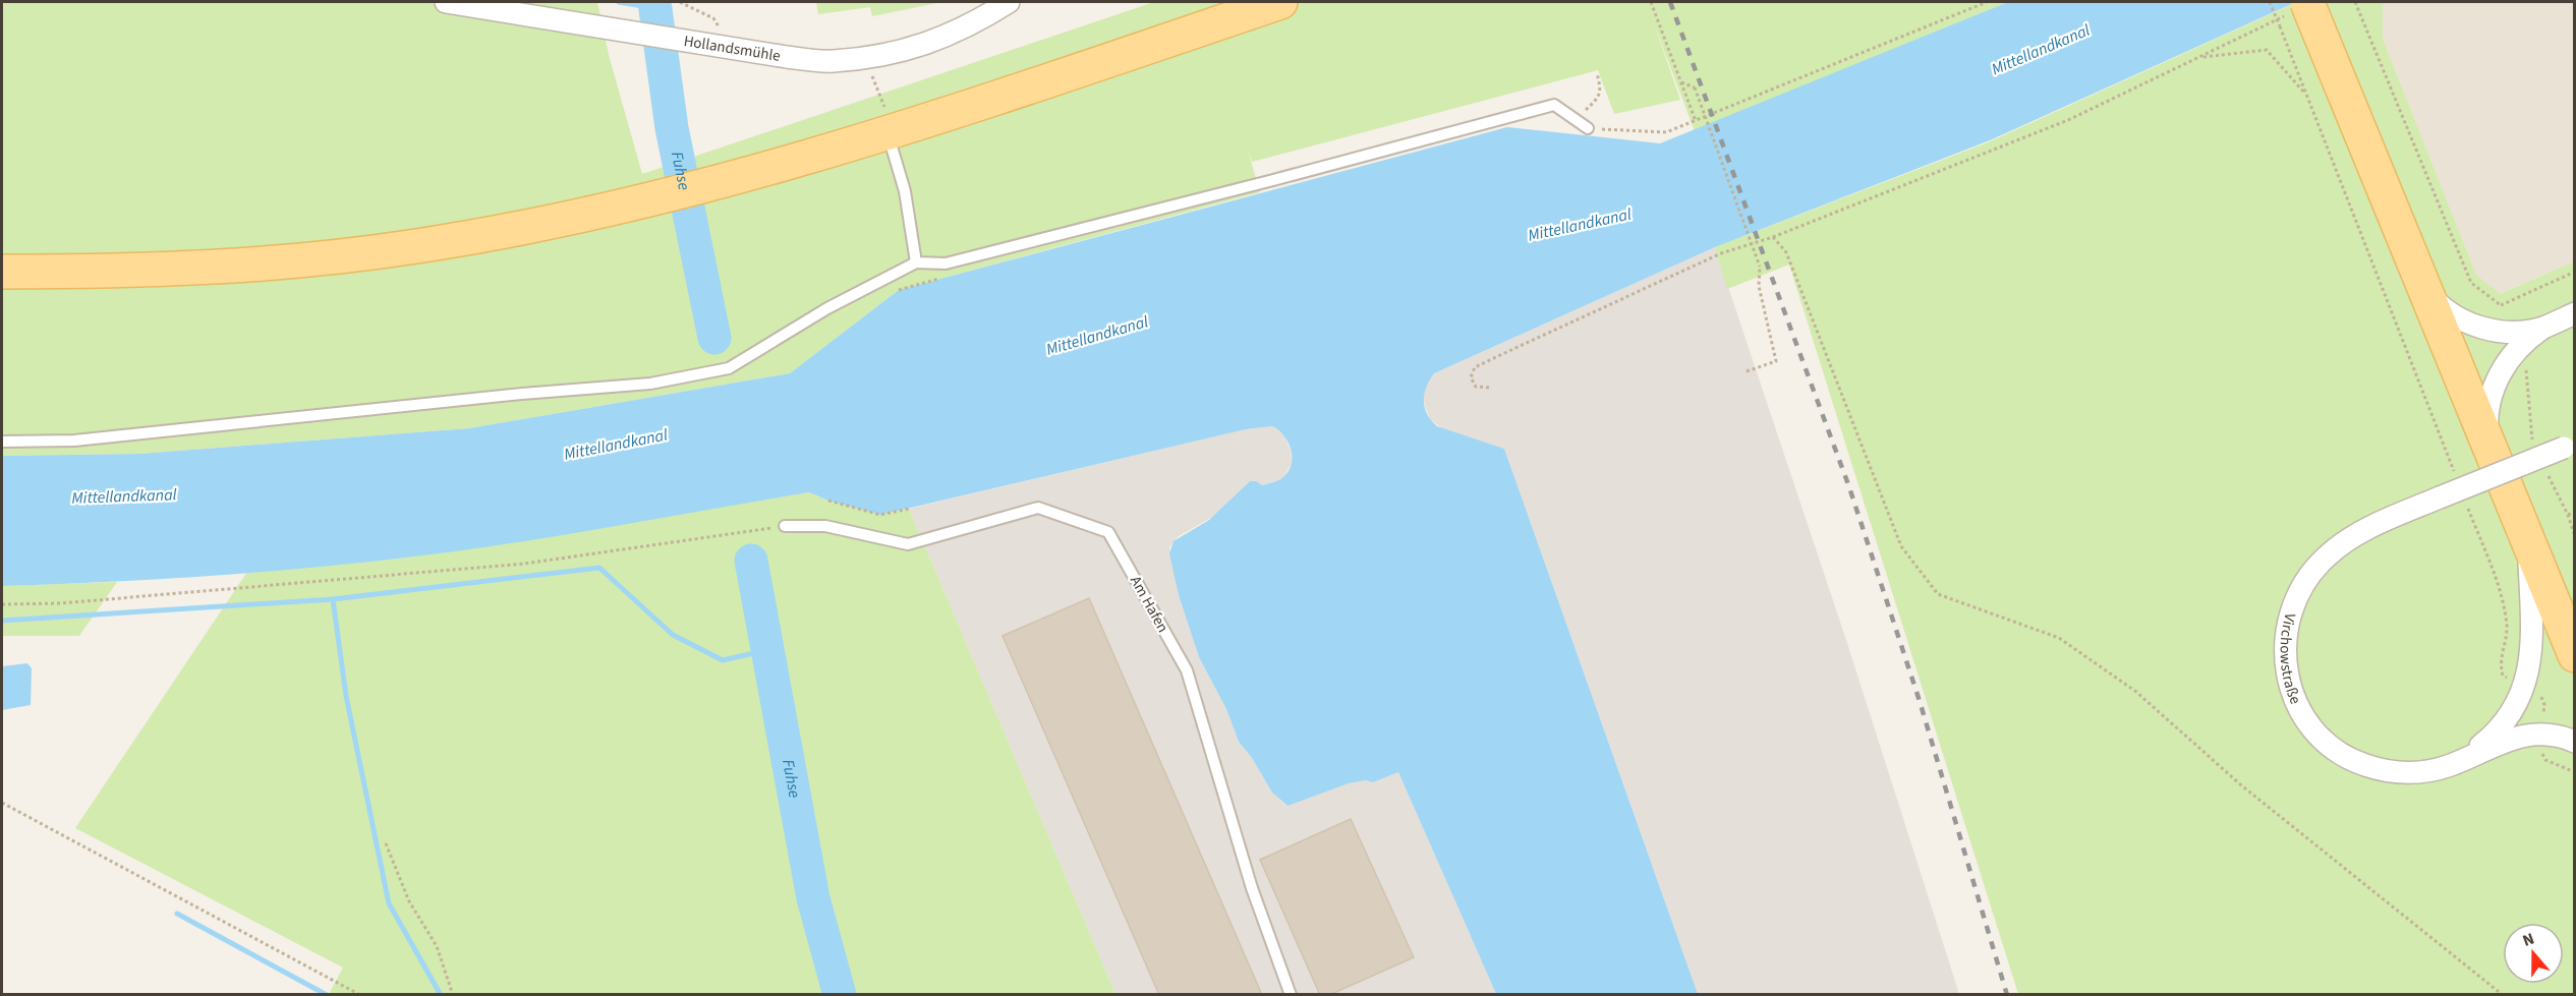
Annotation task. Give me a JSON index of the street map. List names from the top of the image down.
{
  "streets": {
    "street": ["Hollandsmühle", "Virchowstraße"],
    "lane": ["Am Hafen"]
  },
  "water": ["Mittellandkanal", "Fuhse"],
  "north": "top"
}
